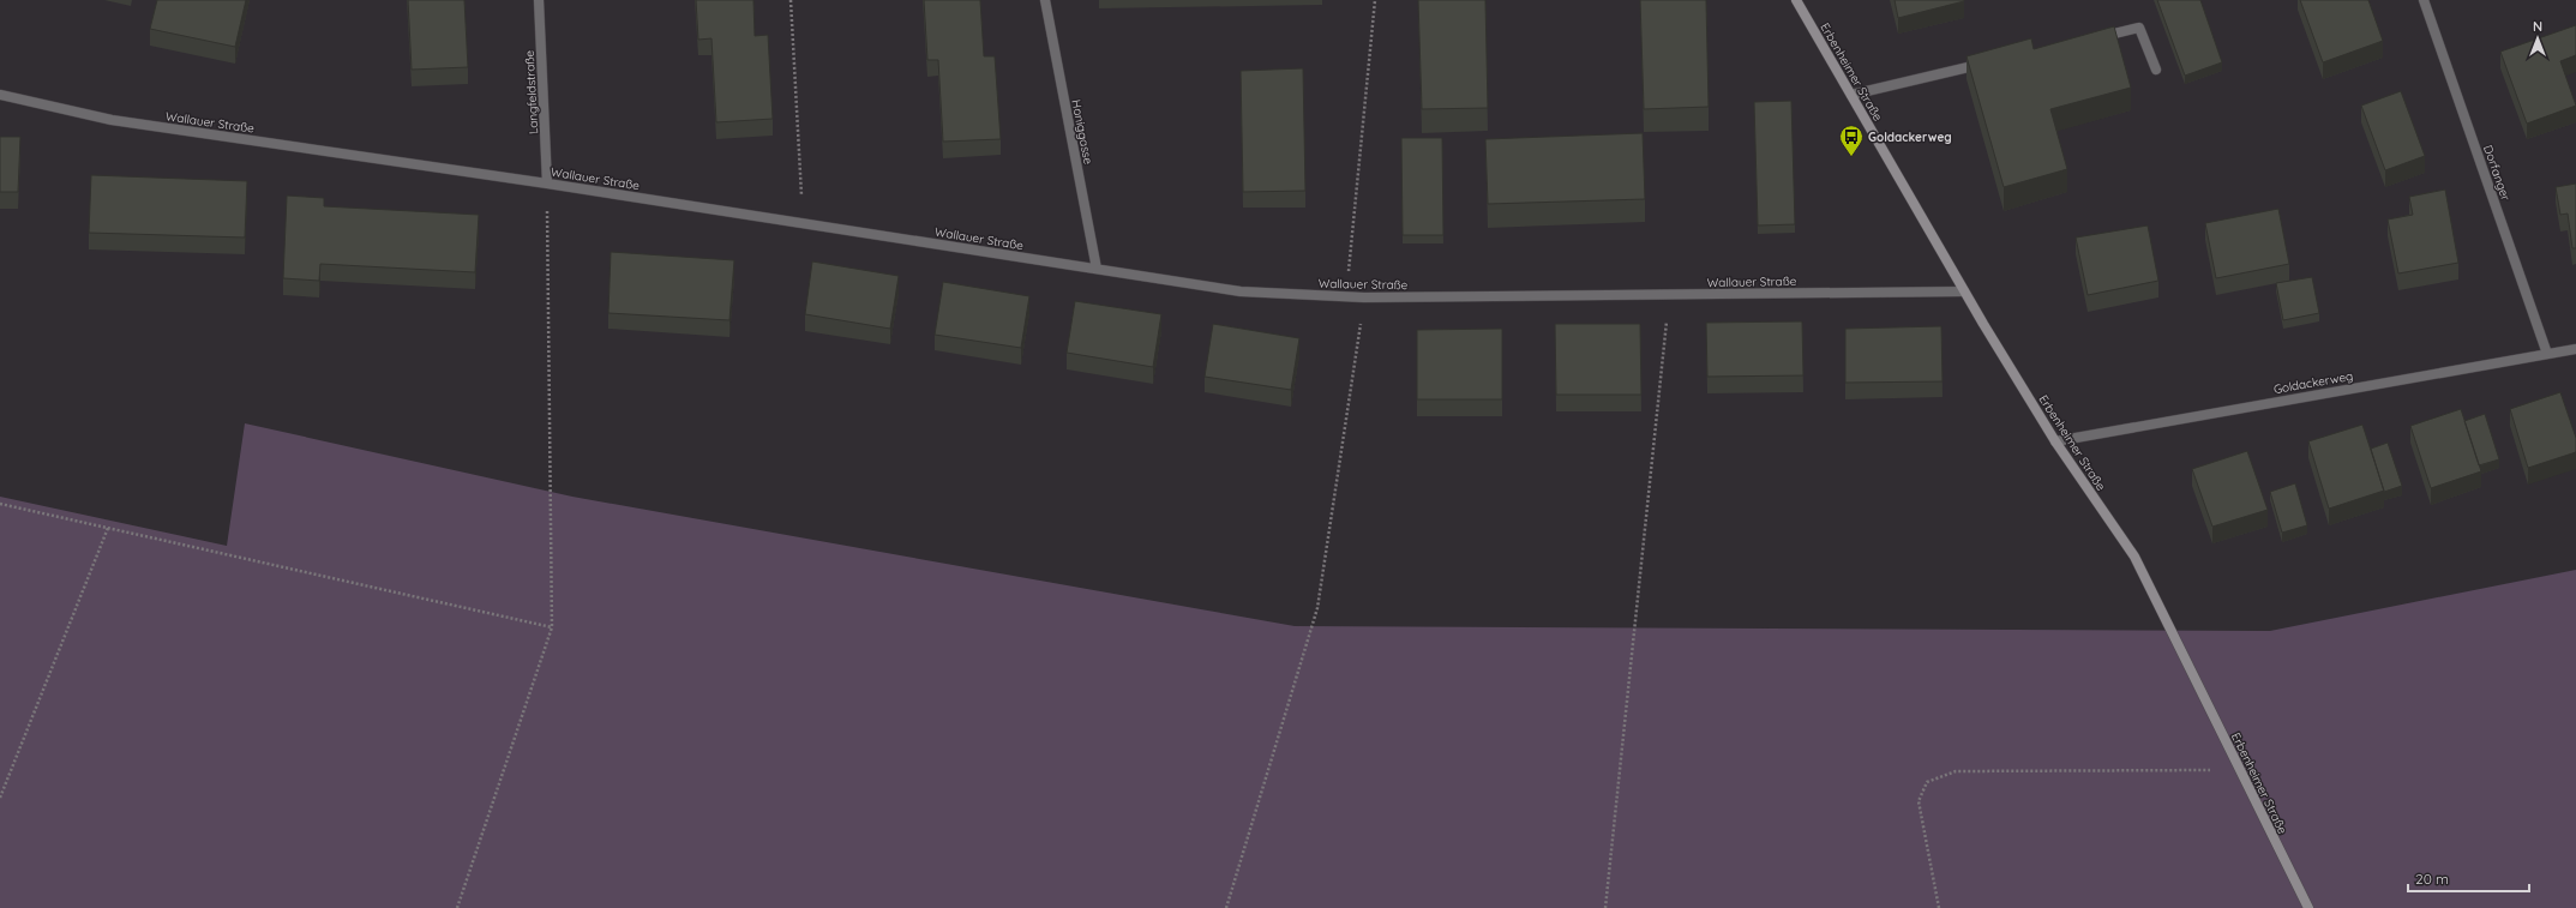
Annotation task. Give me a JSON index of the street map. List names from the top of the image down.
{
  "streets": {
    "street": [
      "Erbenheimer Straße",
      "Langfeldstraße",
      "Wallauer Straße",
      "Honiggasse",
      "Dorfanger",
      "Goldackerweg"
    ]
  },
  "crossings": [
    ["Erbenheimer Straße", "Wallauer Straße"],
    ["Erbenheimer Straße", "Goldackerweg"],
    ["Langfeldstraße", "Wallauer Straße"],
    ["Wallauer Straße", "Honiggasse"],
    ["Dorfanger", "Goldackerweg"]
  ],
  "places": {
    "bus stop": ["Goldackerweg"]
  },
  "scale_bar": "20 m",
  "north": "top"
}
